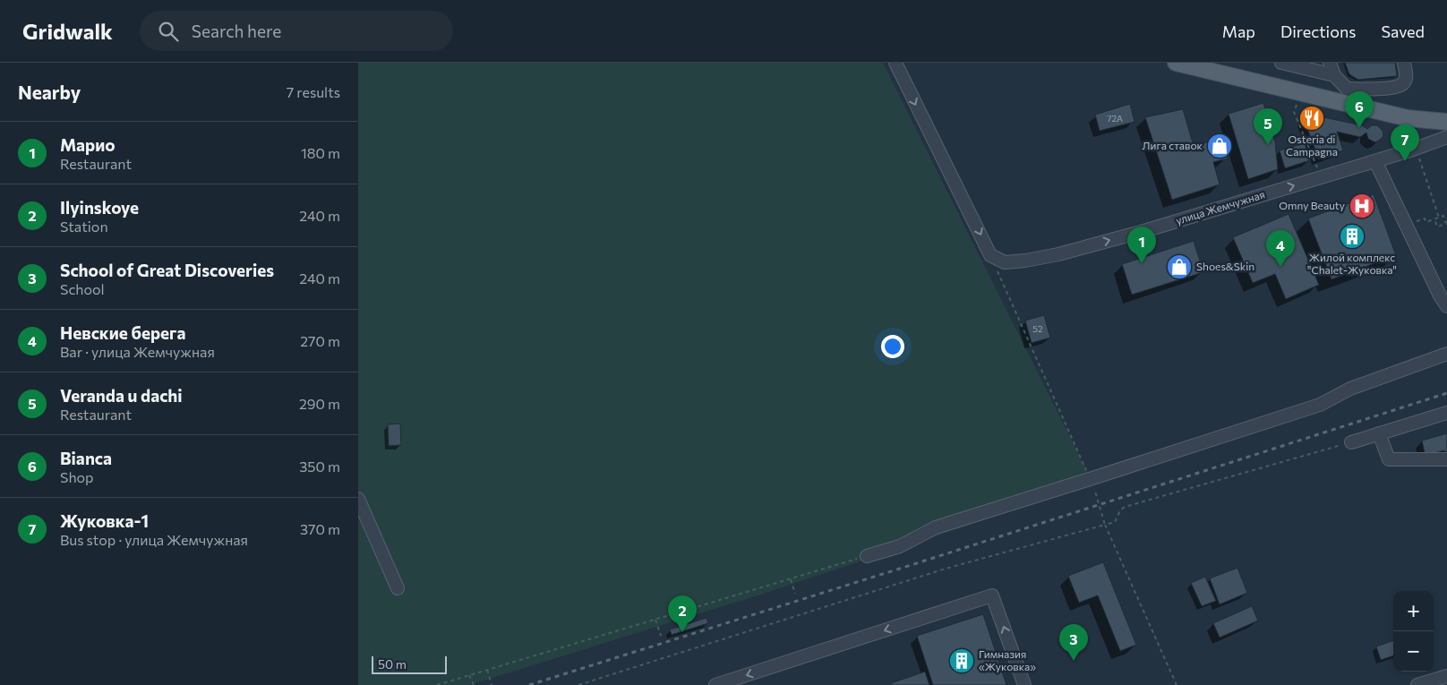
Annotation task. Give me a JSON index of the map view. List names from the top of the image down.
{
  "streets": {
    "street": ["улица Жемчужная"]
  },
  "one_way": ["улица Жемчужная"],
  "places": {
    "restaurant": ["Osteria di Campagna"],
    "shop": ["Лига ставок", "Shoes&Skin"],
    "hospital": ["Omny Beauty"],
    "building": ["Жилой комплекс \"Chalet-Жуковка\"", "Гимназия «Жуковка»"]
  },
  "house_numbers": ["72А", "52"],
  "scale_bar": "50 m",
  "page": {
    "header": "Gridwalk",
    "search": "Search here",
    "nav": ["Map", "Directions", "Saved"],
    "heading": ["Nearby", "7 results"],
    "pins": [
      "6",
      "5",
      "7",
      "1",
      "4",
      "2",
      "3"
    ],
    "list": [
      {
        "mark": "1",
        "name": "Марио",
        "note": "Restaurant",
        "value": "180 m"
      },
      {
        "mark": "2",
        "name": "Ilyinskoye",
        "note": "Station",
        "value": "240 m"
      },
      {
        "mark": "3",
        "name": "School of Great Discoveries",
        "note": "School",
        "value": "240 m"
      },
      {
        "mark": "4",
        "name": "Невские берега",
        "note": "Bar · улица Жемчужная",
        "value": "270 m"
      },
      {
        "mark": "5",
        "name": "Veranda u dachi",
        "note": "Restaurant",
        "value": "290 m"
      },
      {
        "mark": "6",
        "name": "Bianca",
        "note": "Shop",
        "value": "350 m"
      },
      {
        "mark": "7",
        "name": "Жуковка-1",
        "note": "Bus stop · улица Жемчужная",
        "value": "370 m"
      }
    ],
    "map_buttons": ["+", "−"],
    "scale": "50 m"
  }
}
